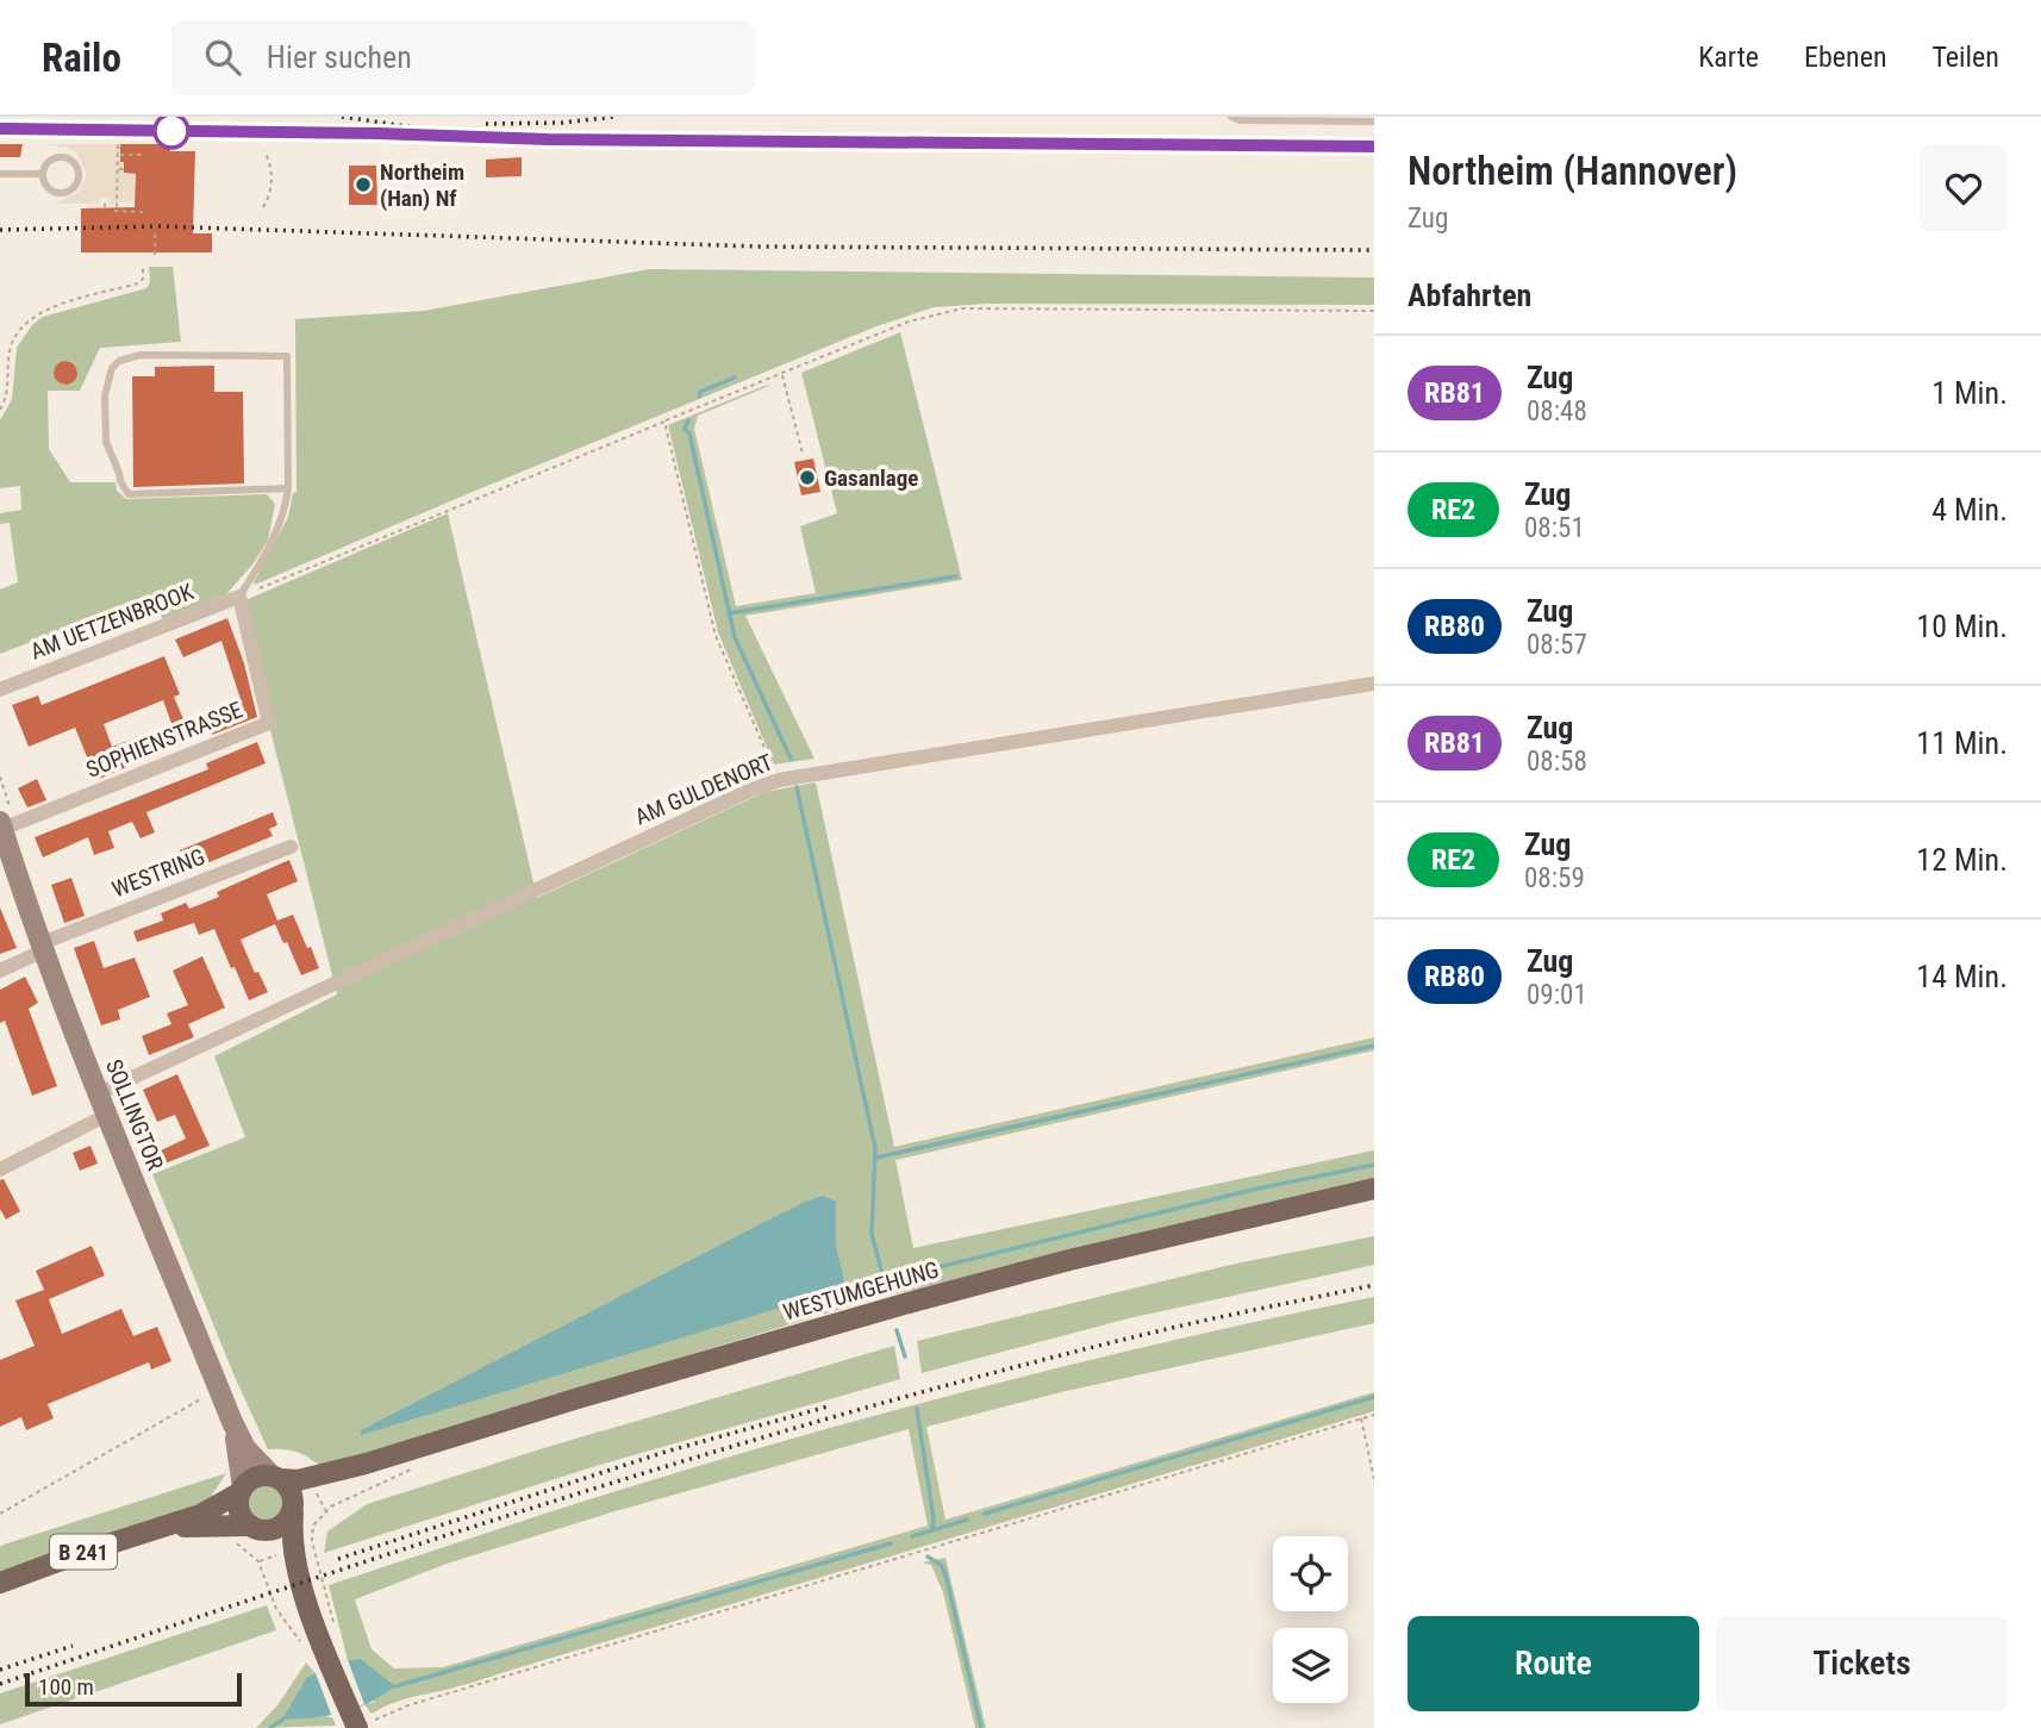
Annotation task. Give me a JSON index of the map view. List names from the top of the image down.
{
  "streets": {
    "main road": ["SOLLINGTOR", "WESTUMGEHUNG", "B 241"],
    "street": [
      "AM UETZENBROOK",
      "SOPHIENSTRASSE",
      "AM GULDENORT",
      "WESTRING"
    ]
  },
  "crossings": [
    ["AM UETZENBROOK", "SOPHIENSTRASSE"],
    ["SOPHIENSTRASSE", "SOLLINGTOR"],
    ["AM GULDENORT", "SOLLINGTOR"],
    ["WESTRING", "SOLLINGTOR"],
    ["SOLLINGTOR", "WESTUMGEHUNG"],
    ["SOLLINGTOR", "B 241"],
    ["WESTUMGEHUNG", "B 241"]
  ],
  "places": ["Northeim (Han) Nf", "Gasanlage"],
  "scale_bar": "100 m",
  "page": {
    "header": "Railo",
    "search": "Hier suchen",
    "nav": ["Karte", "Ebenen", "Teilen"],
    "heading": [
      ["Northeim (Hannover)", "Zug"],
      "Abfahrten"
    ],
    "list": [
      {
        "mark": "RB81",
        "name": "Zug",
        "note": "08:48",
        "value": "1 Min."
      },
      {
        "mark": "RE2",
        "name": "Zug",
        "note": "08:51",
        "value": "4 Min."
      },
      {
        "mark": "RB80",
        "name": "Zug",
        "note": "08:57",
        "value": "10 Min."
      },
      {
        "mark": "RB81",
        "name": "Zug",
        "note": "08:58",
        "value": "11 Min."
      },
      {
        "mark": "RE2",
        "name": "Zug",
        "note": "08:59",
        "value": "12 Min."
      },
      {
        "mark": "RB80",
        "name": "Zug",
        "note": "09:01",
        "value": "14 Min."
      }
    ],
    "buttons": ["Route", "Tickets"],
    "scale": "100 m"
  }
}
